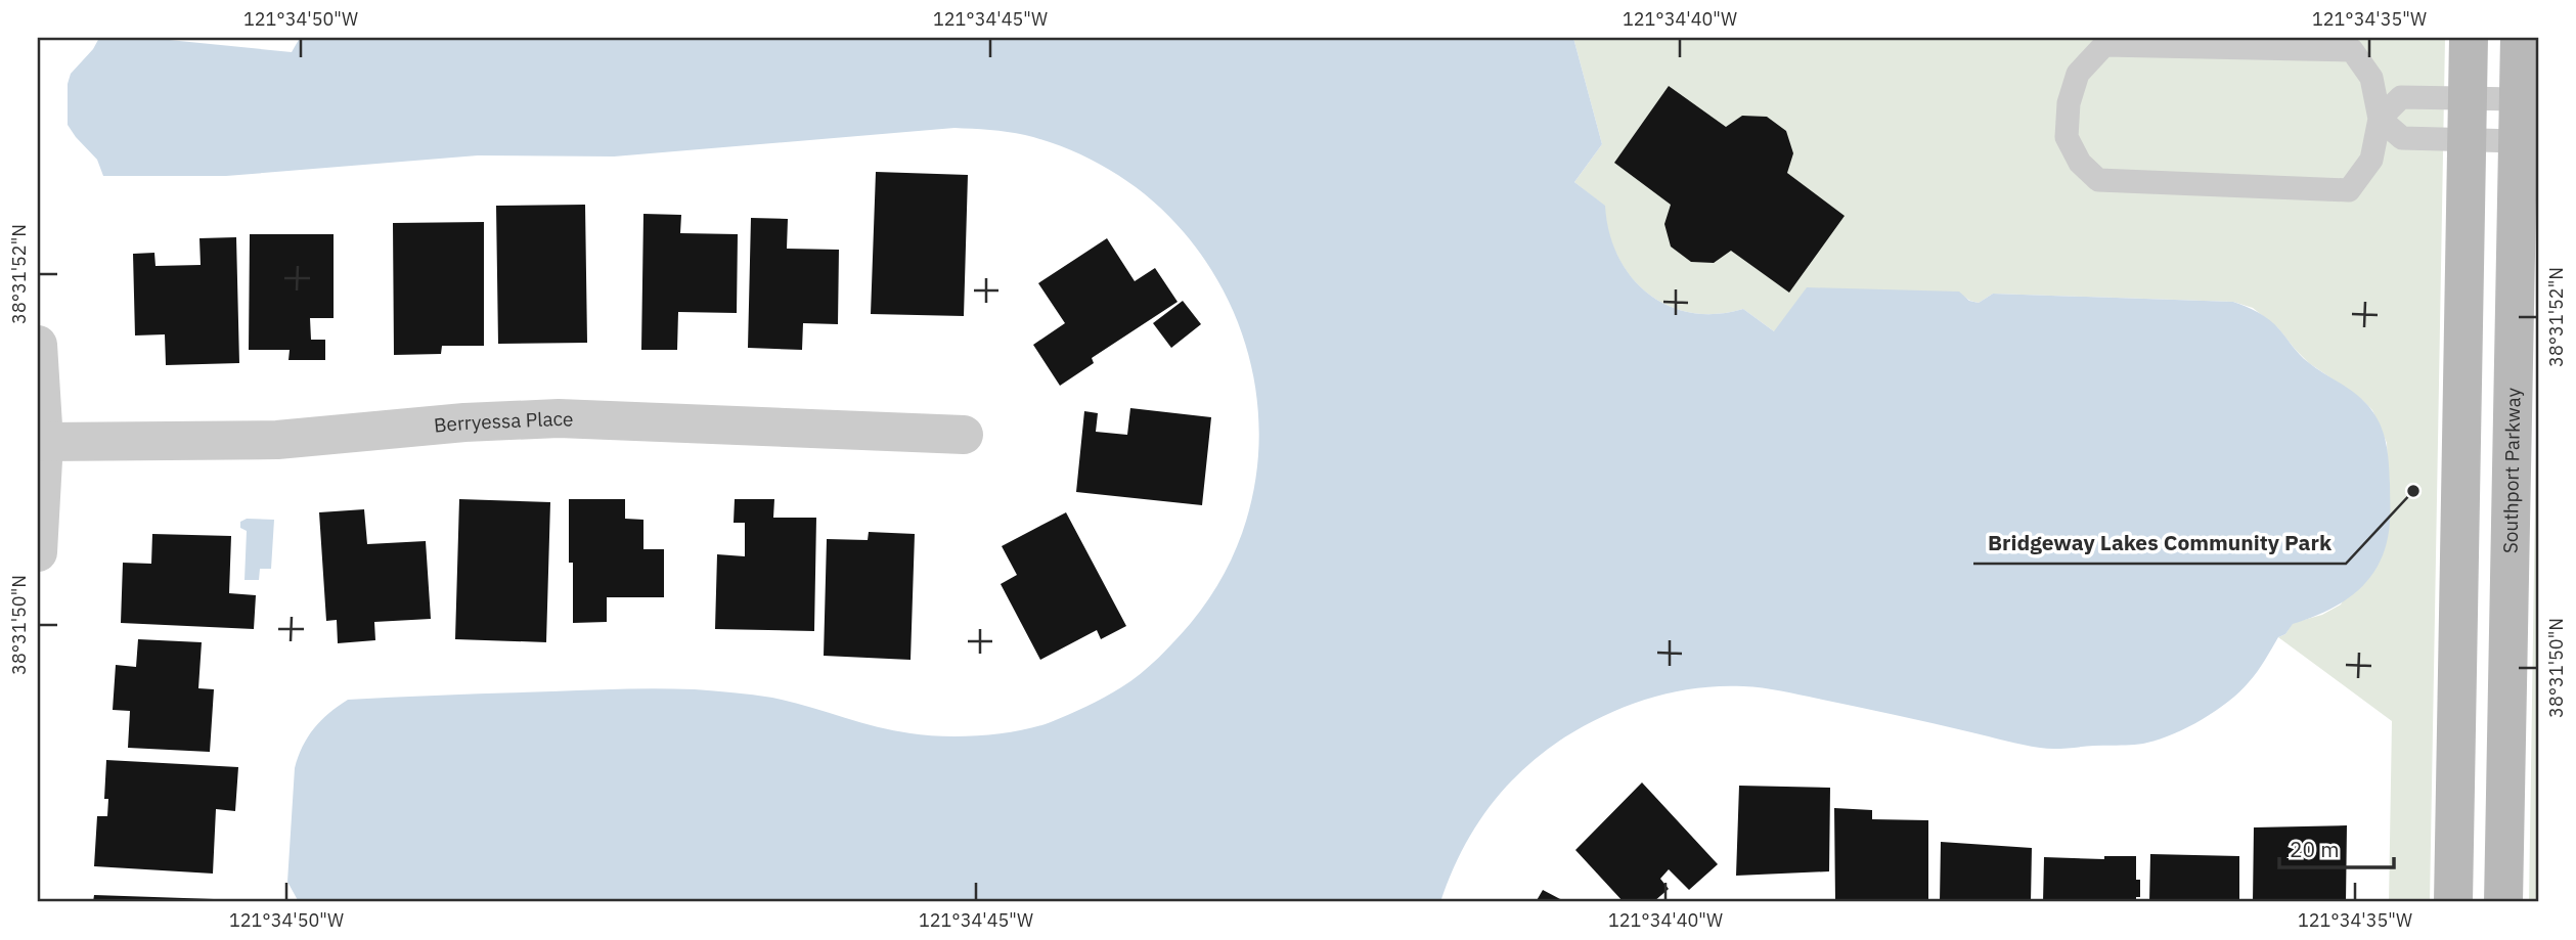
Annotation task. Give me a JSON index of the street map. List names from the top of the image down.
{
  "streets": {
    "street": ["Berryessa Place", "Southport Parkway"]
  },
  "places": ["Bridgeway Lakes Community Park"],
  "scale_bar": "20 m",
  "coordinates": [
    "121°34'50\"W",
    "121°34'45\"W",
    "121°34'40\"W",
    "121°34'35\"W",
    "38°31'52\"N",
    "38°31'50\"N"
  ]
}
